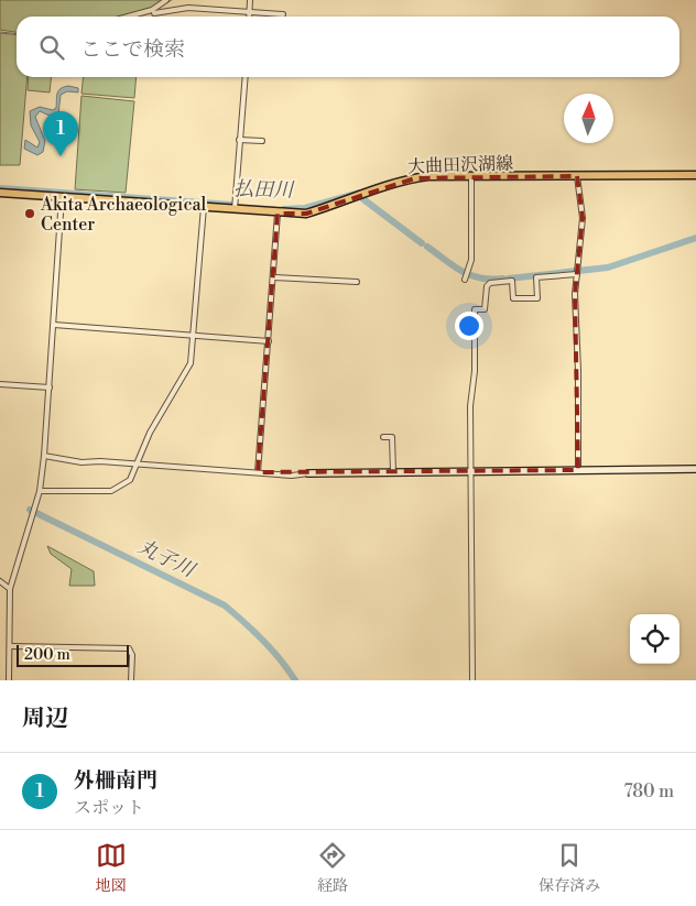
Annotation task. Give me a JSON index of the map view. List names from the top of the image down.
{
  "streets": {
    "main road": ["大曲田沢湖線"]
  },
  "water": ["払田川", "丸子川"],
  "places": ["Akita Archaeological Center"],
  "scale_bar": "200 m",
  "north": "top",
  "page": {
    "search": "ここで検索",
    "pins": "1",
    "scale": "200 m",
    "heading": "周辺",
    "list": [
      {
        "mark": "1",
        "name": "外柵南門",
        "note": "スポット",
        "value": "780 m"
      }
    ],
    "nav": ["地図", "経路", "保存済み"]
  }
}
